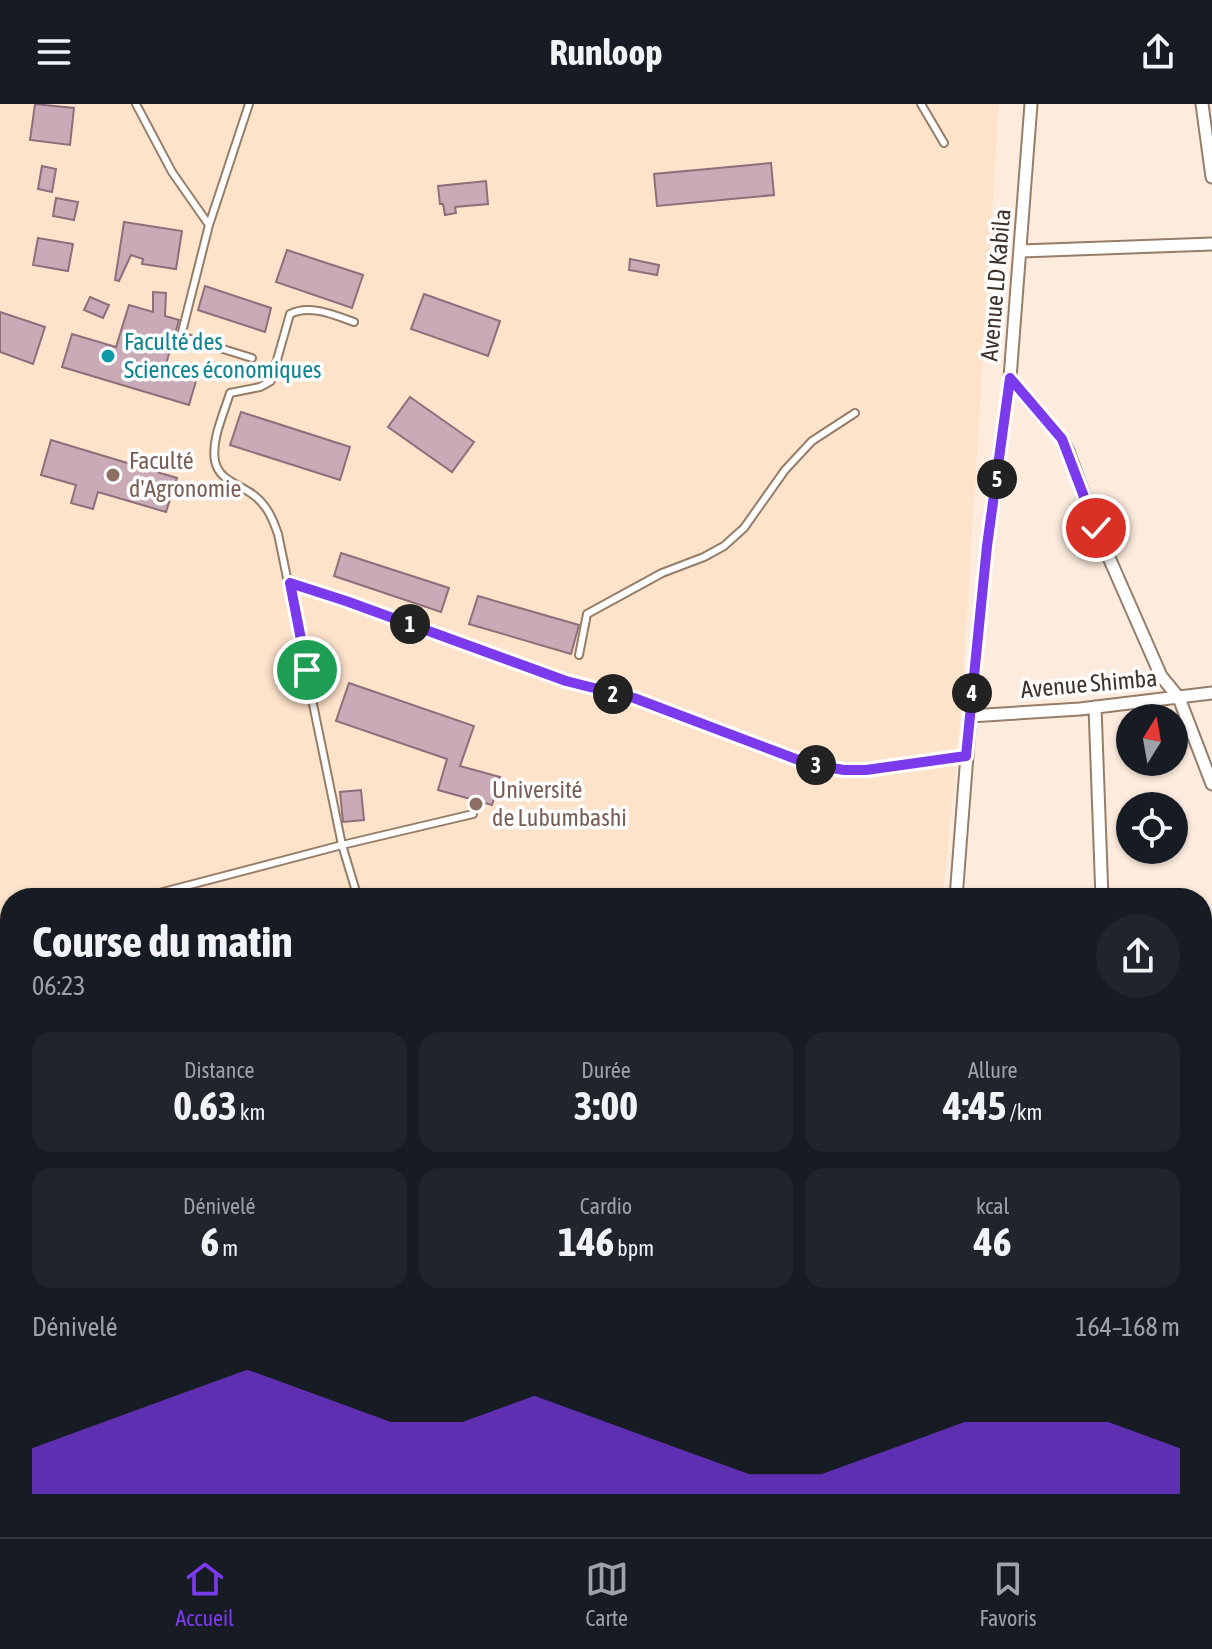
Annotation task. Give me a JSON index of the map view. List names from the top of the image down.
{
  "streets": {
    "street": ["Avenue LD Kabila", "Avenue Shimba"]
  },
  "crossings": [
    ["Avenue LD Kabila", "Avenue Shimba"]
  ],
  "places": ["Faculté des Sciences économiques", "Faculté d'Agronomie", "Université de Lubumbashi"],
  "north": "top",
  "page": {
    "header": "Runloop",
    "pins": [
      "5",
      "1",
      "4",
      "2",
      "3"
    ],
    "heading": ["Course du matin", "06:23"],
    "stats": [
      ["Distance", "0.63 km"],
      ["Durée", "3:00"],
      ["Allure", "4:45 /km"],
      ["Dénivelé", "6 m"],
      ["Cardio", "146 bpm"],
      ["kcal", "46"]
    ],
    "chart": ["Dénivelé", "164–168 m"],
    "tabs": ["Accueil", "Carte", "Favoris"]
  }
}
